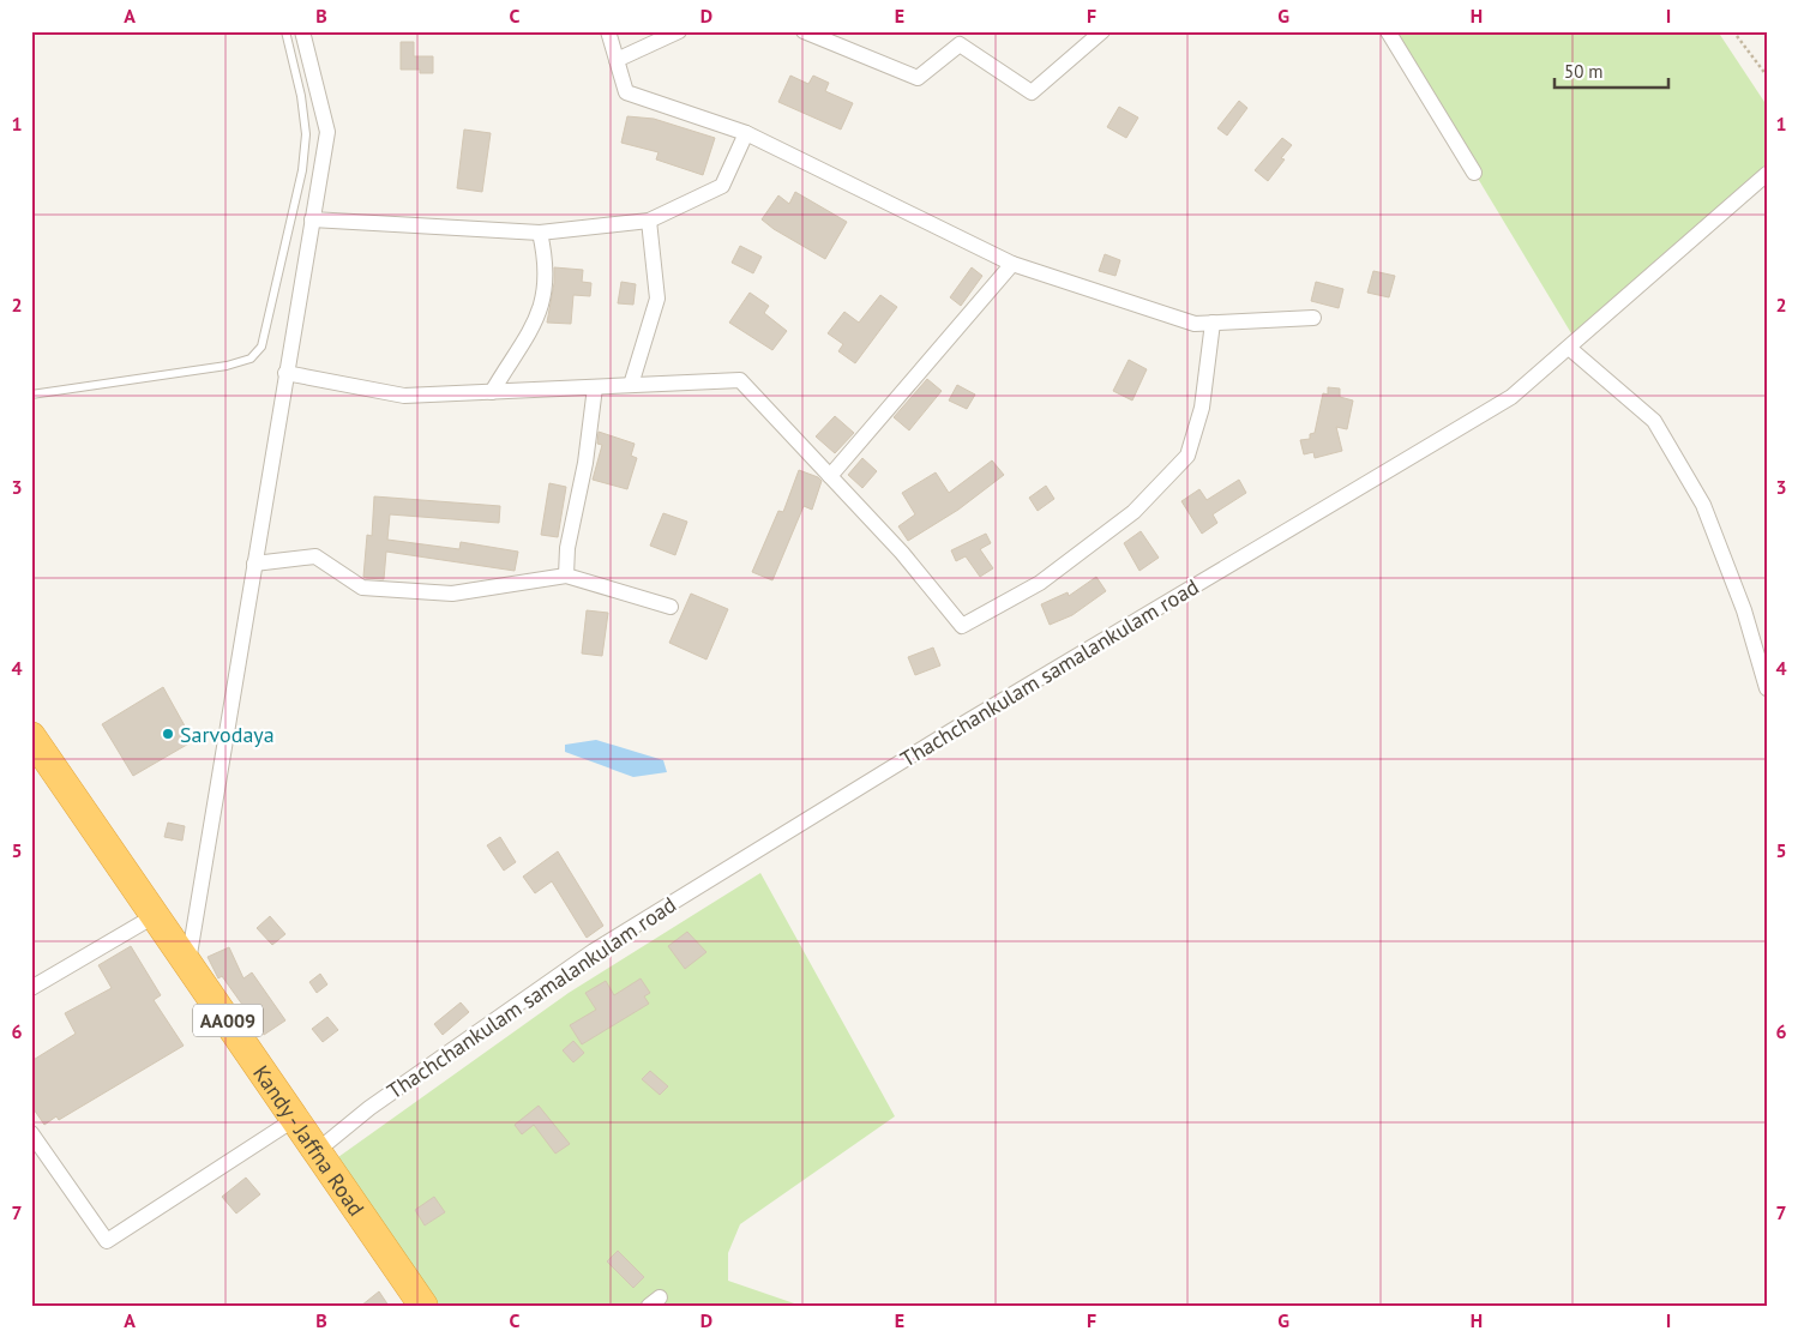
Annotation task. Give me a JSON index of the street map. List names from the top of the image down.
{
  "streets": {
    "highway": ["AA009", "Kandy - Jaffna Road"],
    "street": ["Thachchankulam samalankulam road"]
  },
  "crossings": [
    ["Thachchankulam samalankulam road", "Kandy - Jaffna Road"]
  ],
  "places": ["Sarvodaya"],
  "scale_bar": "50 m",
  "grid": {
    "columns": [
      "A",
      "B",
      "C",
      "D",
      "E",
      "F",
      "G",
      "H",
      "I"
    ],
    "rows": [
      "1",
      "2",
      "3",
      "4",
      "5",
      "6",
      "7"
    ]
  }
}
